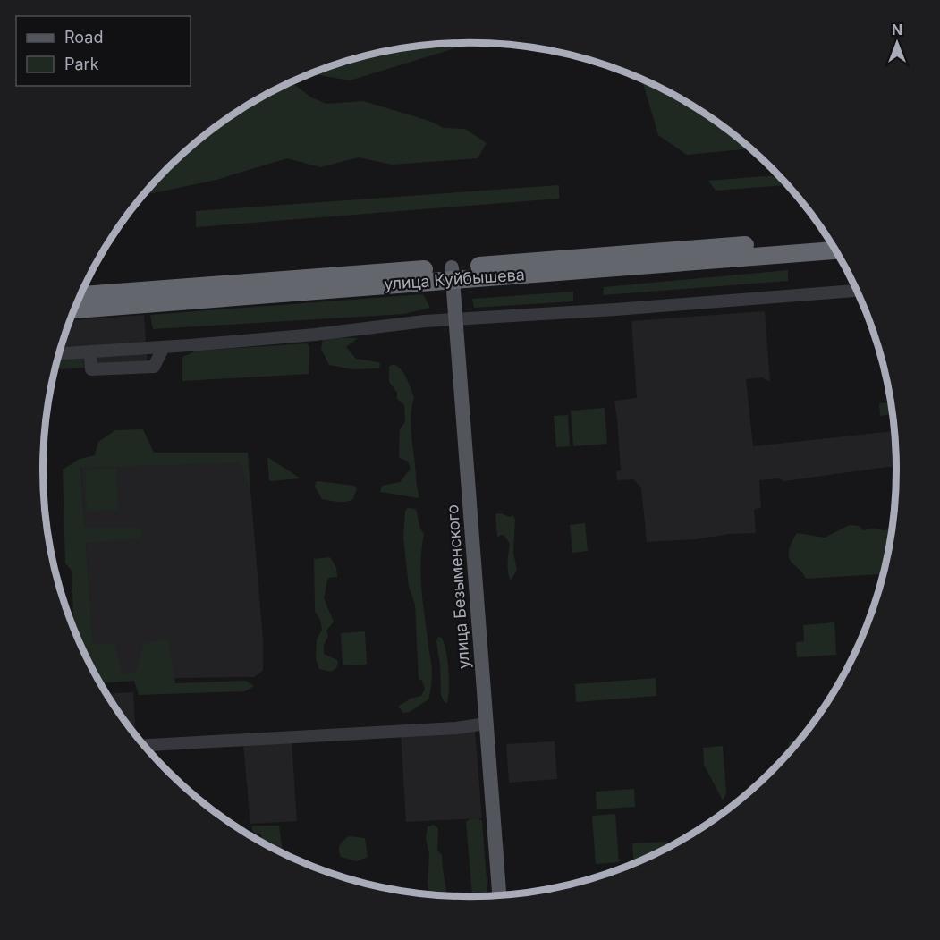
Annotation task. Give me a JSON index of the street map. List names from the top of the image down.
{
  "streets": {
    "highway": ["улица Куйбышева"],
    "main road": ["улица Безыменского"]
  },
  "crossings": [
    ["улица Куйбышева", "улица Безыменского"]
  ],
  "legend": ["Road", "Park"],
  "north": "top"
}
